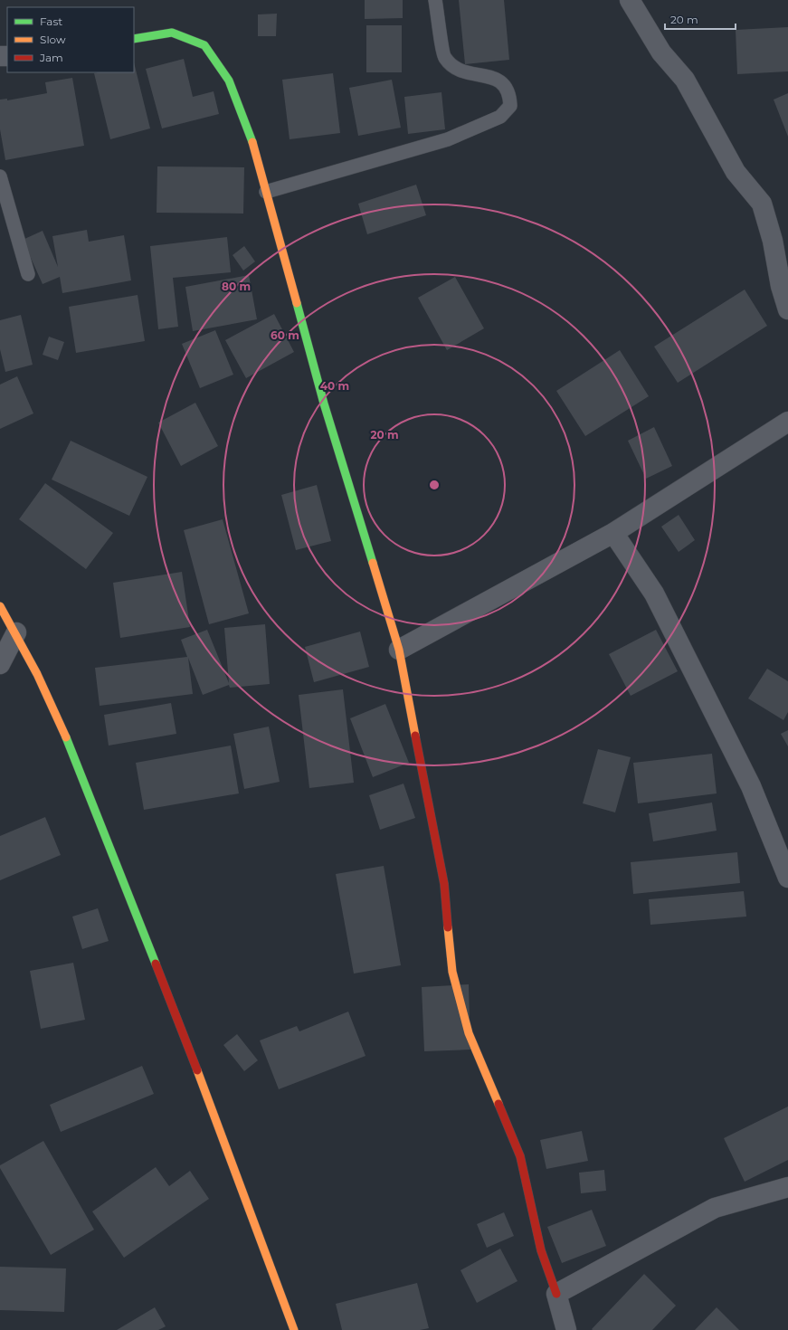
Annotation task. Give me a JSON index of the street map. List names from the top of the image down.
{
  "legend": ["Fast", "Slow", "Jam"],
  "scale_bar": "20 m",
  "rings": [
    "80 m",
    "60 m",
    "40 m",
    "20 m"
  ]
}
